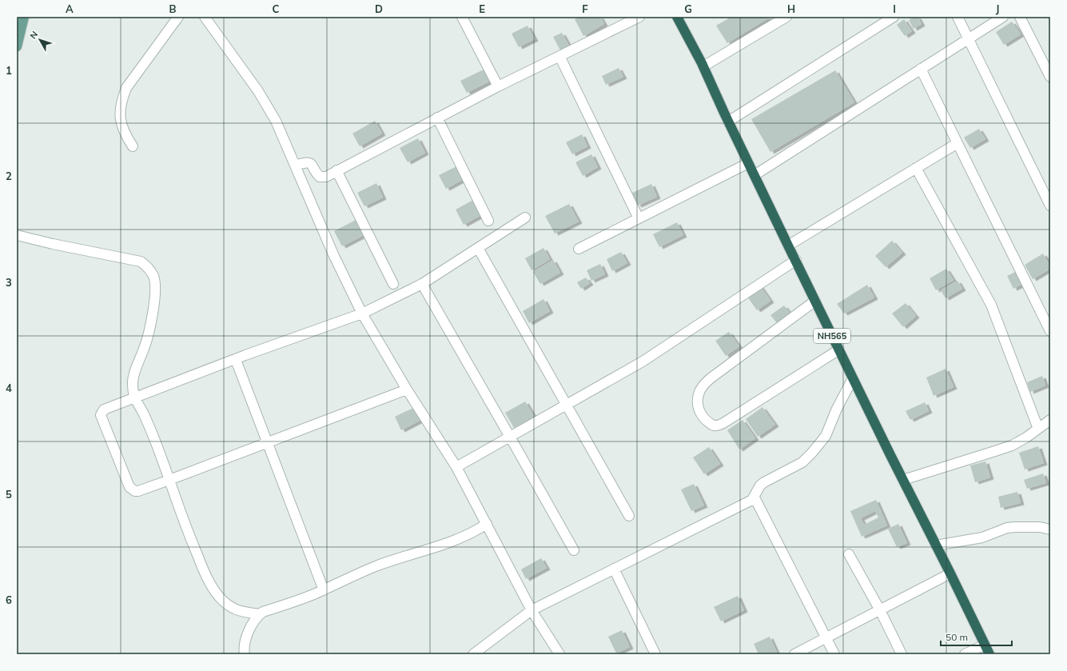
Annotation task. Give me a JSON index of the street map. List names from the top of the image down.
{
  "streets": {
    "highway": ["NH565"]
  },
  "scale_bar": "50 m",
  "north": "top left",
  "grid": {
    "columns": [
      "A",
      "B",
      "C",
      "D",
      "E",
      "F",
      "G",
      "H",
      "I",
      "J"
    ],
    "rows": [
      "1",
      "2",
      "3",
      "4",
      "5",
      "6"
    ]
  }
}
